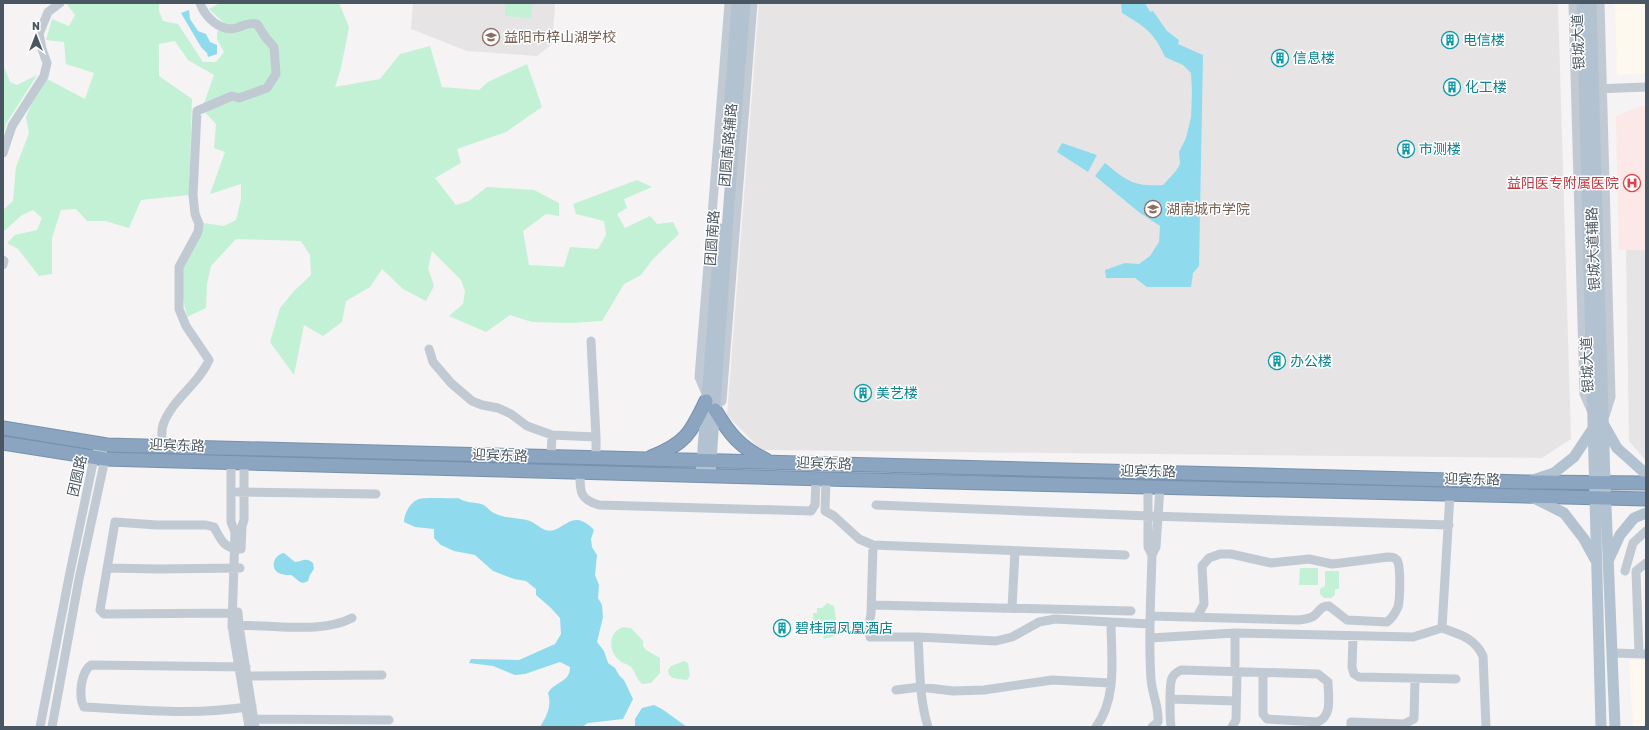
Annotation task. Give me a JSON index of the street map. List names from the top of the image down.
{
  "streets": {
    "highway": ["迎宾东路"],
    "main road": ["银城大道", "团圆南路"],
    "street": ["团圆南路辅路", "银城大道辅路", "团圆路"]
  },
  "crossings": [
    ["银城大道", "银城大道辅路"],
    ["银城大道", "迎宾东路"],
    ["团圆南路辅路", "团圆南路"],
    ["团圆南路", "迎宾东路"],
    ["迎宾东路", "团圆路"]
  ],
  "places": {
    "school or university": ["益阳市梓山湖学校", "湖南城市学院"],
    "building": [
      "电信楼",
      "信息楼",
      "化工楼",
      "市测楼",
      "办公楼",
      "美艺楼",
      "碧桂园凤凰酒店"
    ],
    "hospital": ["益阳医专附属医院"]
  },
  "north": "top"
}
